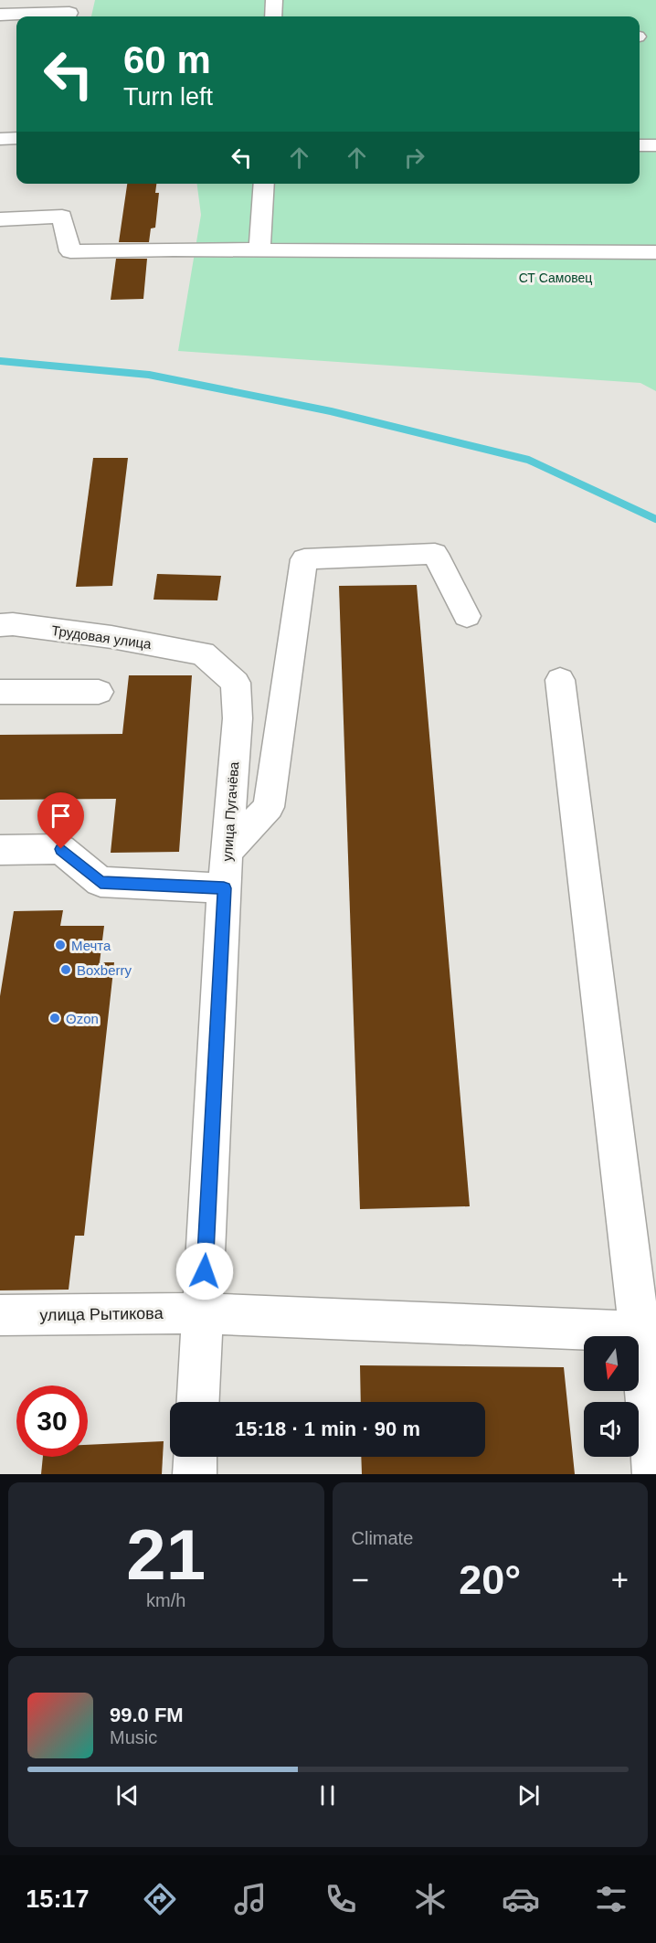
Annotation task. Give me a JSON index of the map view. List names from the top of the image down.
{
  "streets": {
    "street": ["Трудовая улица", "улица Пугачёва", "улица Рытикова"]
  },
  "crossings": [
    ["Трудовая улица", "улица Пугачёва"],
    ["улица Пугачёва", "улица Рытикова"]
  ],
  "parks": ["СТ Самовец"],
  "places": ["Мечта", "Boxberry", "Ozon"],
  "north": "bottom",
  "page": {
    "turn": ["60 m", "Turn left"],
    "limit": "30",
    "trip": "15:18 · 1 min · 90 m",
    "tile": [
      ["21", "km/h"],
      "Climate"
    ],
    "heat": ["−", "20°", "+"],
    "song": ["99.0 FM", "Music"],
    "tabs": "15:17"
  }
}
